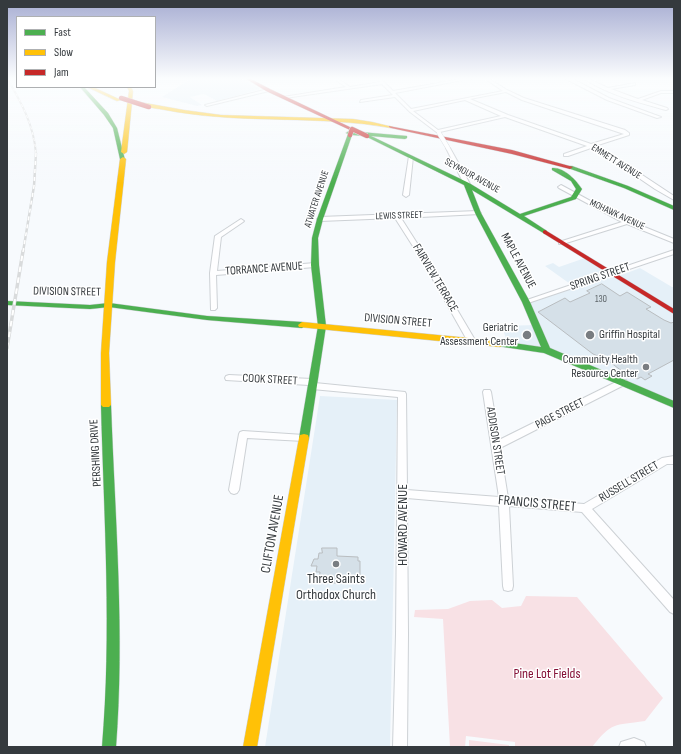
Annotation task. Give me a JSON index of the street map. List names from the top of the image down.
{
  "streets": {
    "main road": [
      "SEYMOUR AVENUE",
      "ATWATER AVENUE",
      "MAPLE AVENUE",
      "DIVISION STREET",
      "PERSHING DRIVE",
      "CLIFTON AVENUE"
    ],
    "street": [
      "EMMETT AVENUE",
      "MOHAWK AVENUE",
      "LEWIS STREET",
      "TORRANCE AVENUE",
      "SPRING STREET",
      "FAIRVIEW TERRACE",
      "COOK STREET",
      "PAGE STREET",
      "ADDISON STREET",
      "RUSSELL STREET",
      "FRANCIS STREET",
      "HOWARD AVENUE"
    ]
  },
  "crossings": [
    ["SEYMOUR AVENUE", "ATWATER AVENUE"],
    ["SEYMOUR AVENUE", "MAPLE AVENUE"],
    ["SEYMOUR AVENUE", "SPRING STREET"],
    ["ATWATER AVENUE", "LEWIS STREET"],
    ["ATWATER AVENUE", "TORRANCE AVENUE"],
    ["ATWATER AVENUE", "DIVISION STREET"],
    ["ATWATER AVENUE", "CLIFTON AVENUE"],
    ["LEWIS STREET", "MAPLE AVENUE"],
    ["LEWIS STREET", "FAIRVIEW TERRACE"],
    ["MAPLE AVENUE", "SPRING STREET"],
    ["MAPLE AVENUE", "DIVISION STREET"],
    ["FAIRVIEW TERRACE", "DIVISION STREET"],
    ["DIVISION STREET", "PAGE STREET"],
    ["DIVISION STREET", "PERSHING DRIVE"],
    ["DIVISION STREET", "CLIFTON AVENUE"],
    ["COOK STREET", "HOWARD AVENUE"],
    ["COOK STREET", "CLIFTON AVENUE"],
    ["PAGE STREET", "ADDISON STREET"],
    ["ADDISON STREET", "FRANCIS STREET"],
    ["RUSSELL STREET", "FRANCIS STREET"],
    ["FRANCIS STREET", "HOWARD AVENUE"],
    ["HOWARD AVENUE", "CLIFTON AVENUE"]
  ],
  "parks": ["Pine Lot Fields"],
  "places": [
    "Geriatric Assessment Center",
    "Griffin Hospital",
    "Community Health Resource Center",
    "Three Saints Orthodox Church"
  ],
  "house_numbers": ["130"],
  "legend": ["Fast", "Slow", "Jam"]
}
